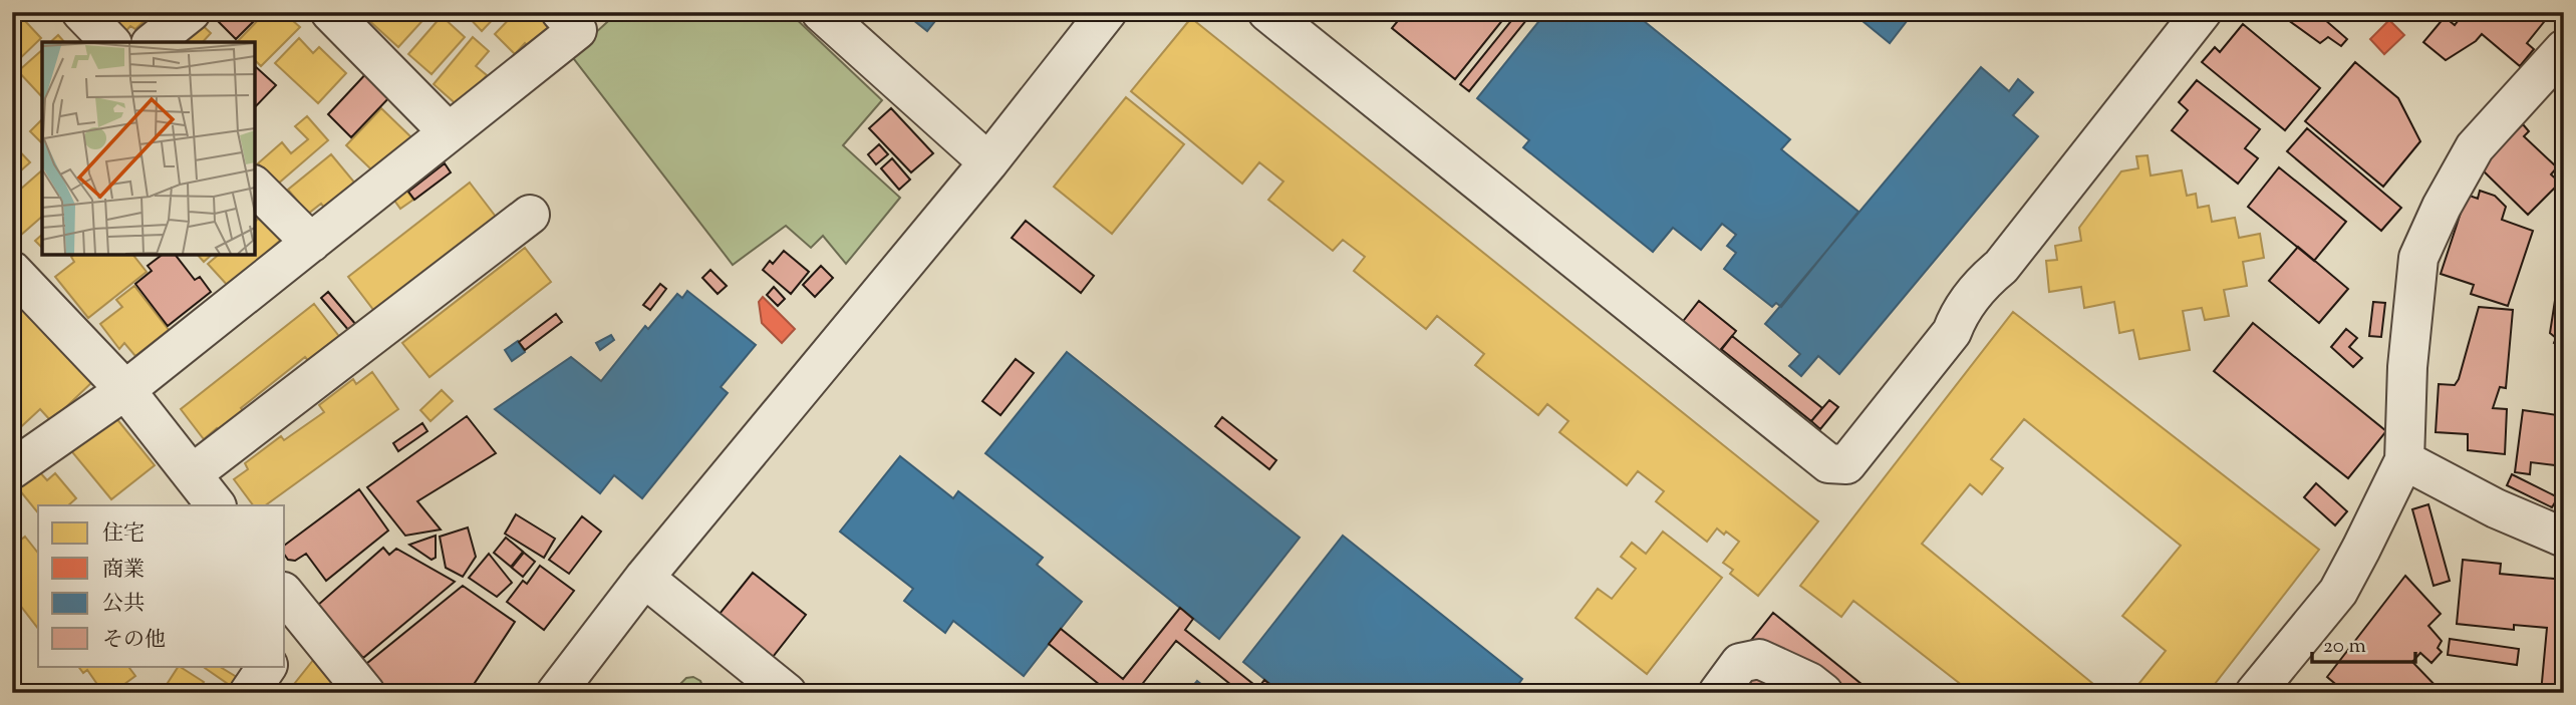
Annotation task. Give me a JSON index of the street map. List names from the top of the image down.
{
  "legend": [
    "住宅",
    "商業",
    "公共",
    "その他"
  ],
  "scale_bar": "20 m"
}
